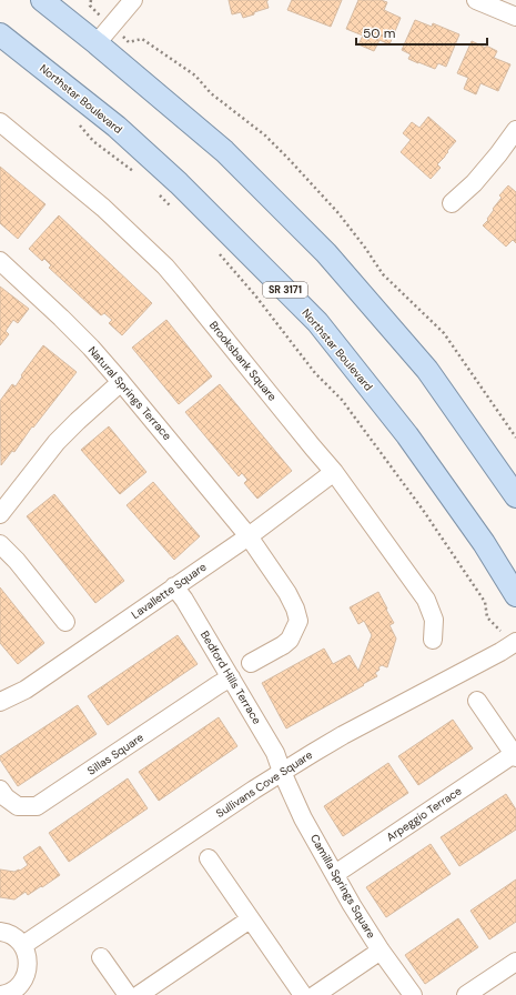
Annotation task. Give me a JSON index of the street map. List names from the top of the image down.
{
  "streets": {
    "main road": ["Northstar Boulevard", "SR 3171"],
    "street": [
      "Brooksbank Square",
      "Natural Springs Terrace",
      "Lavallette Square",
      "Bedford Hills Terrace",
      "Sillas Square",
      "Sullivans Cove Square",
      "Arpeggio Terrace",
      "Camilla Springs Square"
    ]
  },
  "crossings": [
    ["Brooksbank Square", "Lavallette Square"],
    ["Natural Springs Terrace", "Lavallette Square"],
    ["Lavallette Square", "Bedford Hills Terrace"],
    ["Bedford Hills Terrace", "Sillas Square"],
    ["Bedford Hills Terrace", "Sullivans Cove Square"],
    ["Bedford Hills Terrace", "Camilla Springs Square"],
    ["Sullivans Cove Square", "Camilla Springs Square"],
    ["Arpeggio Terrace", "Camilla Springs Square"]
  ],
  "scale_bar": "50 m"
}
